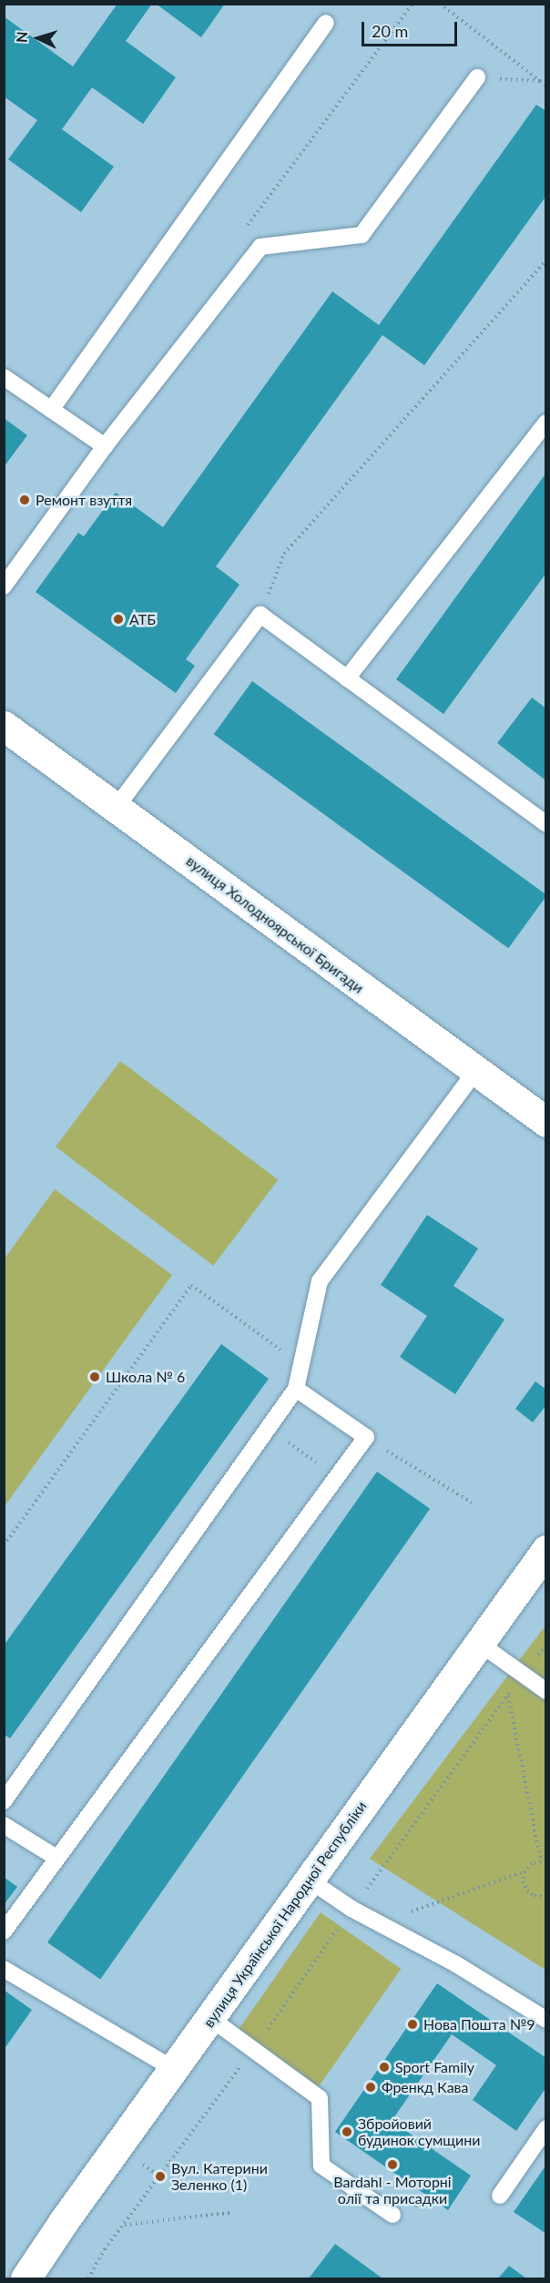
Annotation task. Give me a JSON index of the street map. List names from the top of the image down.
{
  "streets": {
    "street": ["вулиця Холодноярської Бригади", "вулиця Української Народної Республіки"]
  },
  "places": [
    "Ремонт взуття",
    "АТБ",
    "Школа № 6",
    "Нова Пошта №9",
    "Sport Family",
    "Френкд Кава",
    "Збройовий будинок сумщини",
    "Bardahl - Моторні олії та присадки",
    "Вул. Катерини Зеленко (1)"
  ],
  "scale_bar": "20 m",
  "north": "left"
}
